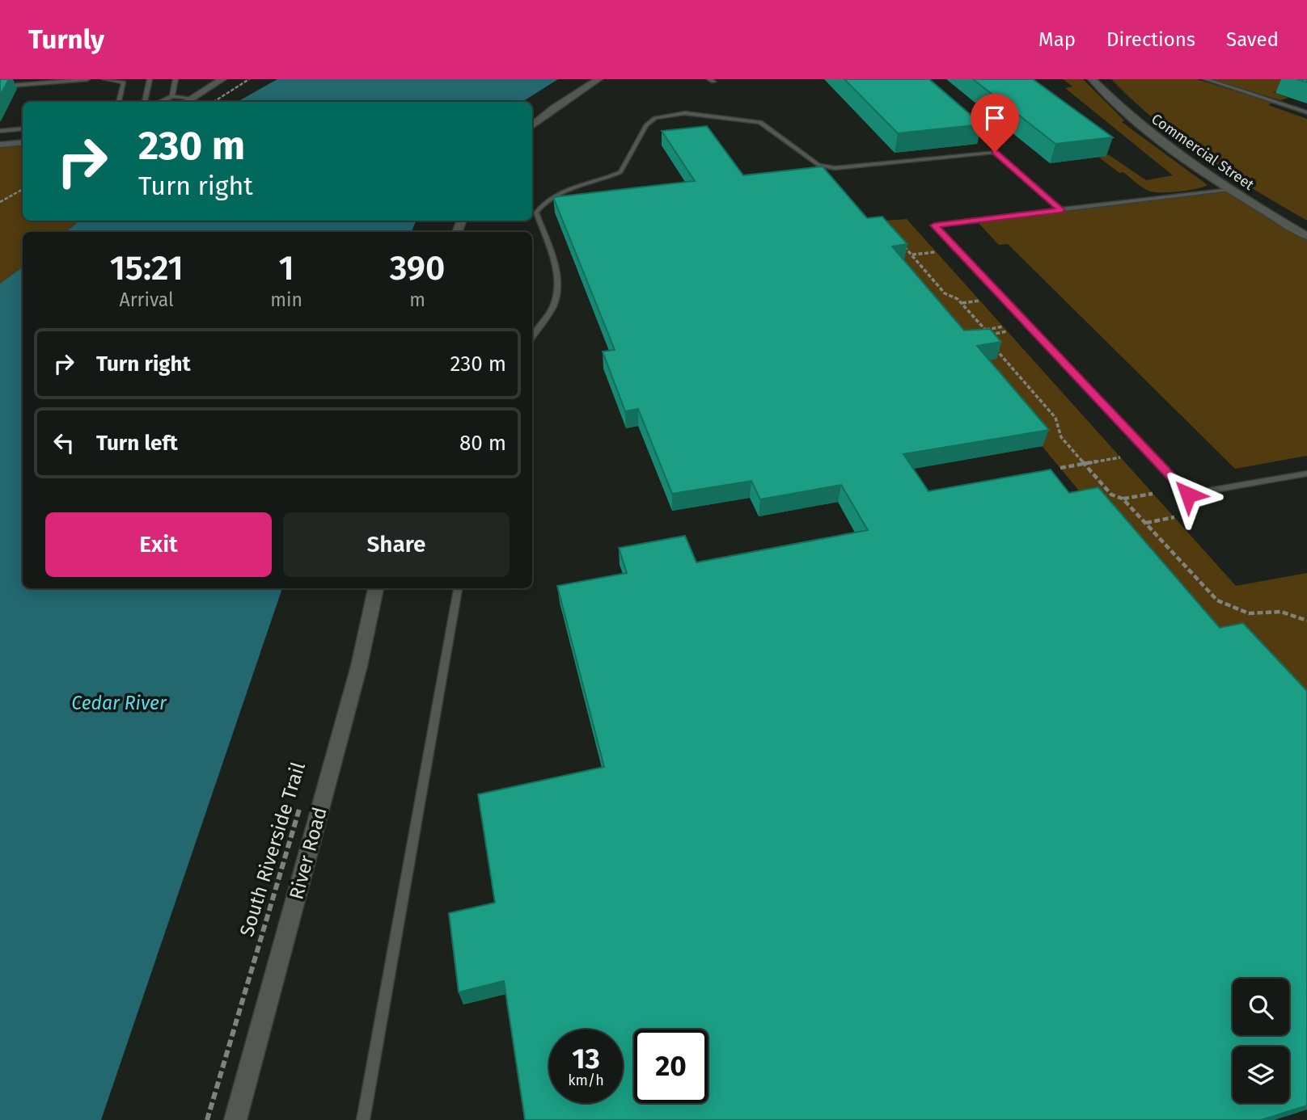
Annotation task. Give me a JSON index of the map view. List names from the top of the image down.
{
  "streets": {
    "street": ["Commercial Street", "River Road"],
    "path": ["South Riverside Trail"]
  },
  "water": ["Cedar River"],
  "page": {
    "header": "Turnly",
    "nav": ["Map", "Directions", "Saved"],
    "turn": ["230 m", "Turn right"],
    "eta": [
      "15:21",
      "Arrival",
      "1",
      "min",
      "390",
      "m"
    ],
    "list": [
      {
        "name": "Turn right",
        "value": "230 m"
      },
      {
        "name": "Turn left",
        "value": "80 m"
      }
    ],
    "buttons": ["Exit", "Share"],
    "speed": "13 km/h",
    "limit": "20"
  }
}
